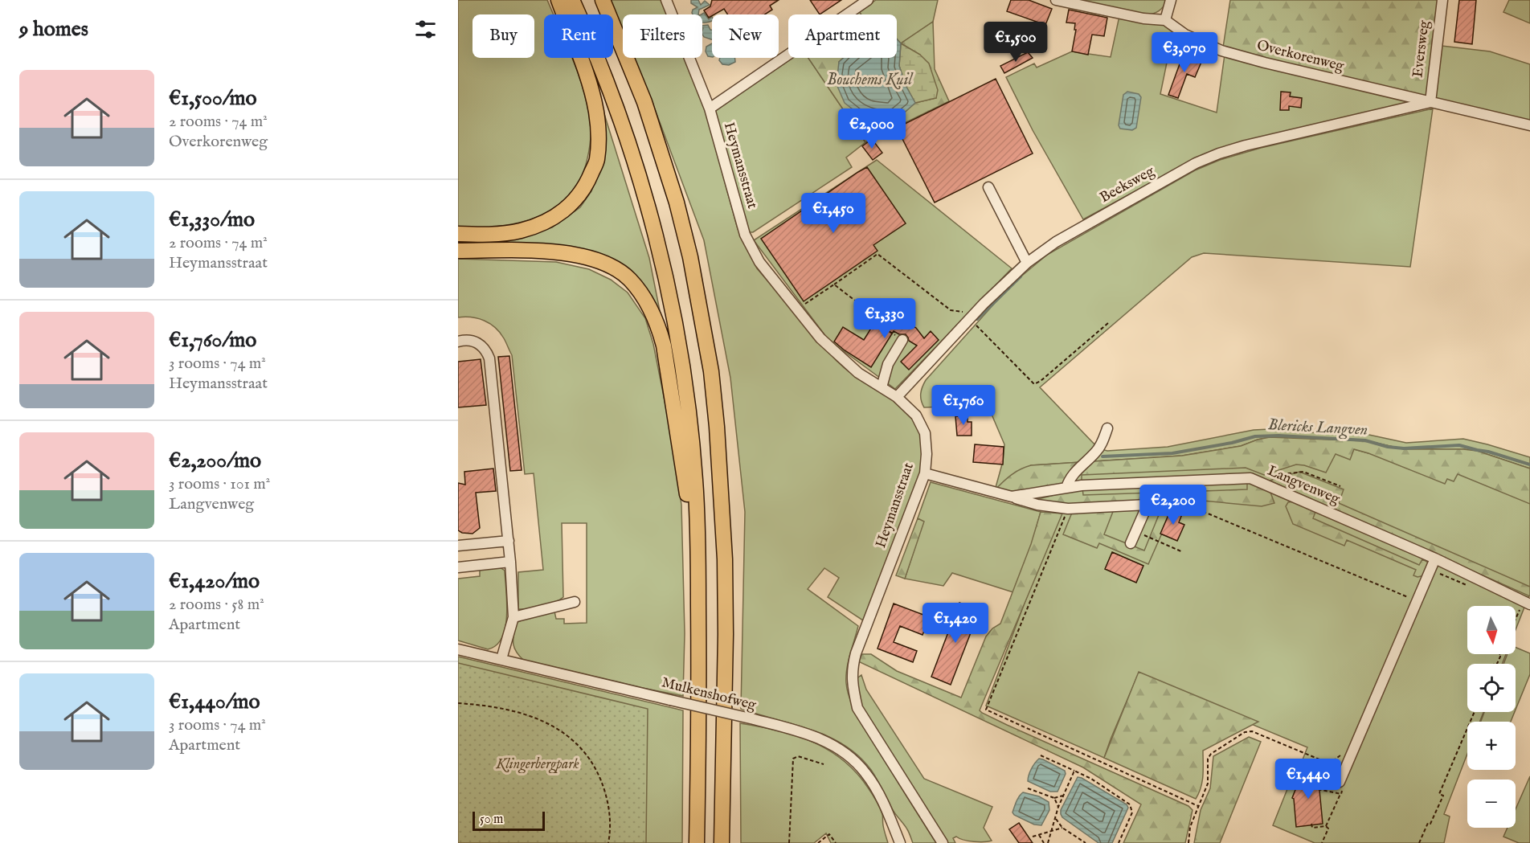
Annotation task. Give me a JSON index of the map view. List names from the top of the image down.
{
  "streets": {
    "street": [
      "Eversweg",
      "Overkorenweg",
      "Heymansstraat",
      "Beeksweg",
      "Langvenweg",
      "Mulkenshofweg"
    ]
  },
  "crossings": [
    ["Eversweg", "Overkorenweg"],
    ["Eversweg", "Beeksweg"],
    ["Overkorenweg", "Beeksweg"],
    ["Heymansstraat", "Beeksweg"],
    ["Heymansstraat", "Langvenweg"]
  ],
  "water": ["Bouchems Kuil", "Blericks Langven"],
  "parks": ["Klingerbergpark"],
  "scale_bar": "50 m",
  "north": "bottom",
  "page": {
    "heading": "9 homes",
    "chip": [
      "Buy",
      "Rent",
      "Filters",
      "New",
      "Apartment"
    ],
    "price": [
      "€1,500",
      "€3,070",
      "€2,000",
      "€1,450",
      "€1,330",
      "€1,760",
      "€2,200",
      "€1,420",
      "€1,440"
    ],
    "list": [
      {
        "name": "€1,500/mo",
        "note": "2 rooms · 74 m² · Overkorenweg"
      },
      {
        "name": "€1,330/mo",
        "note": "2 rooms · 74 m² · Heymansstraat"
      },
      {
        "name": "€1,760/mo",
        "note": "3 rooms · 74 m² · Heymansstraat"
      },
      {
        "name": "€2,200/mo",
        "note": "3 rooms · 101 m² · Langvenweg"
      },
      {
        "name": "€1,420/mo",
        "note": "2 rooms · 58 m² · Apartment"
      },
      {
        "name": "€1,440/mo",
        "note": "3 rooms · 74 m² · Apartment"
      }
    ],
    "map_buttons": ["+", "−"],
    "scale": "50 m"
  }
}
